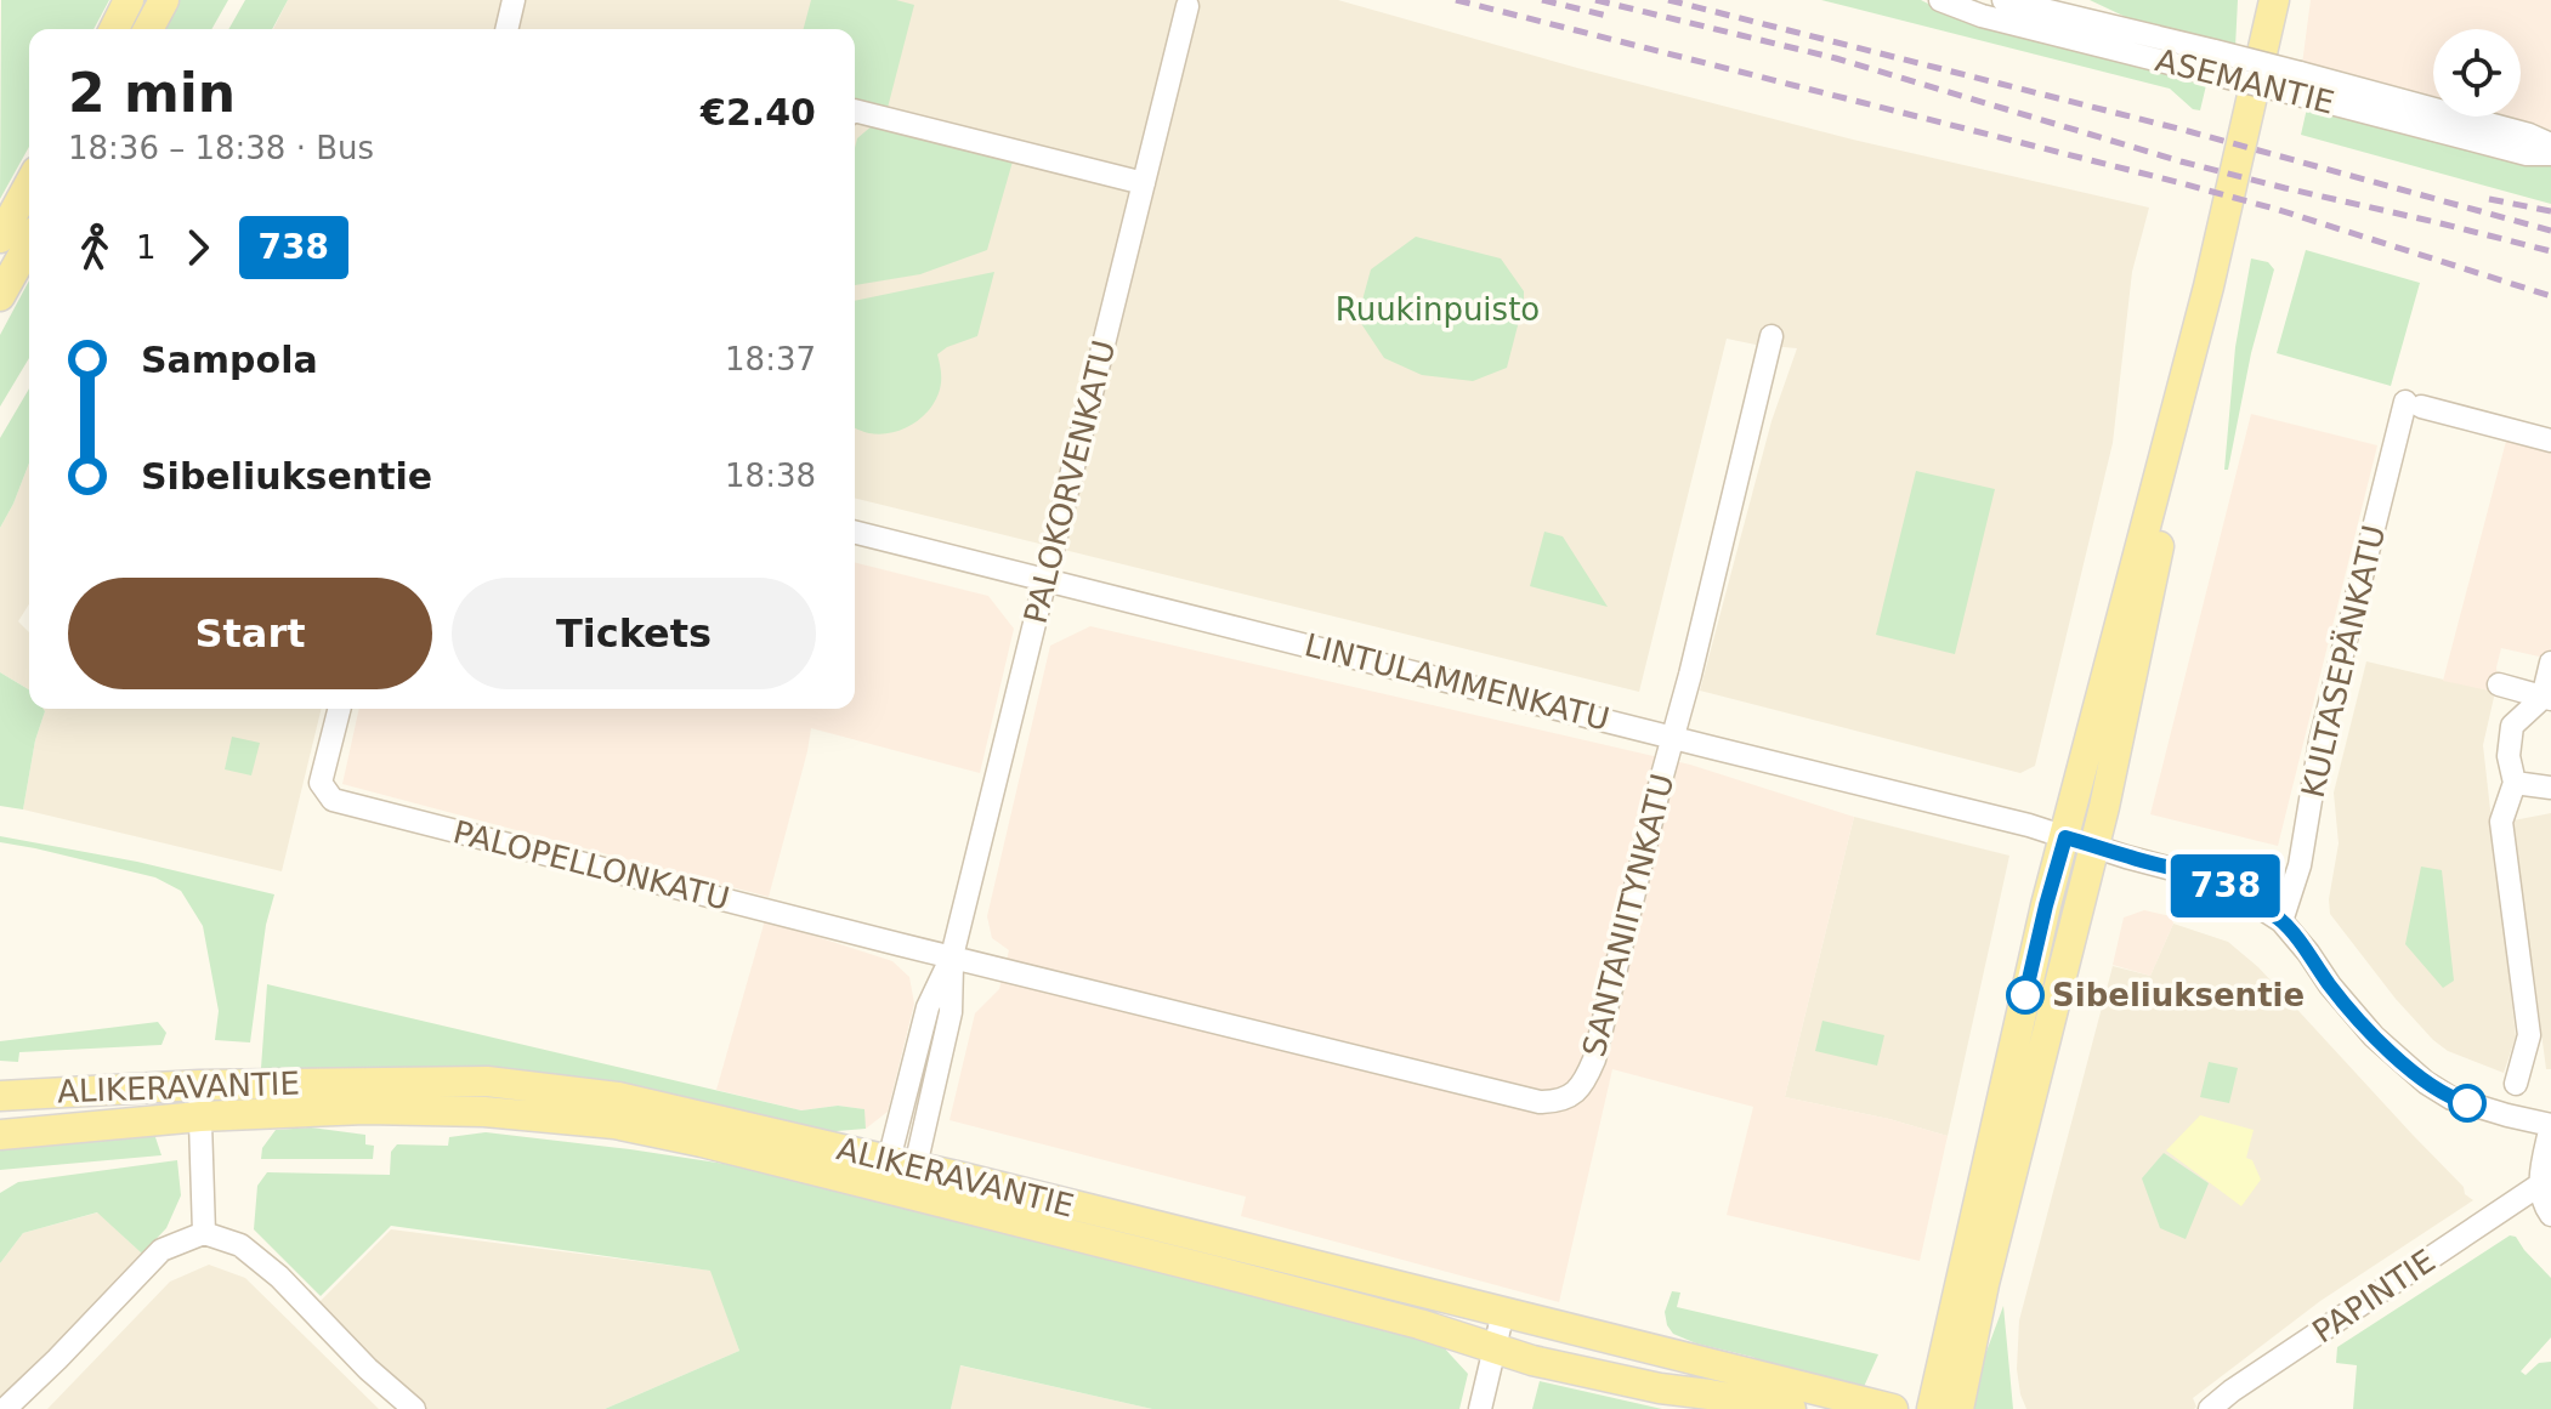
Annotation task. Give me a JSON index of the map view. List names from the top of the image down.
{
  "streets": {
    "main road": ["ALIKERAVANTIE"],
    "street": [
      "ASEMANTIE",
      "PALOKORVENKATU",
      "KULTASEPÄNKATU",
      "LINTULAMMENKATU",
      "PALOPELLONKATU",
      "SANTANIITYNKATU",
      "PAPINTIE"
    ]
  },
  "crossings": [
    ["PALOKORVENKATU", "LINTULAMMENKATU"],
    ["PALOKORVENKATU", "PALOPELLONKATU"],
    ["PALOKORVENKATU", "SANTANIITYNKATU"],
    ["PALOKORVENKATU", "ALIKERAVANTIE"],
    ["KULTASEPÄNKATU", "LINTULAMMENKATU"],
    ["LINTULAMMENKATU", "SANTANIITYNKATU"],
    ["PALOPELLONKATU", "SANTANIITYNKATU"]
  ],
  "parks": ["Ruukinpuisto"],
  "places": ["Sibeliuksentie"],
  "lines": ["bus line 738"],
  "page": {
    "on_map": "738",
    "heading": ["2 min", "18:36 – 18:38 · Bus", "€2.40"],
    "legs": ["1", "738"],
    "list": [
      {
        "name": "Sampola",
        "value": "18:37"
      },
      {
        "name": "Sibeliuksentie",
        "value": "18:38"
      }
    ],
    "buttons": ["Start", "Tickets"]
  }
}
